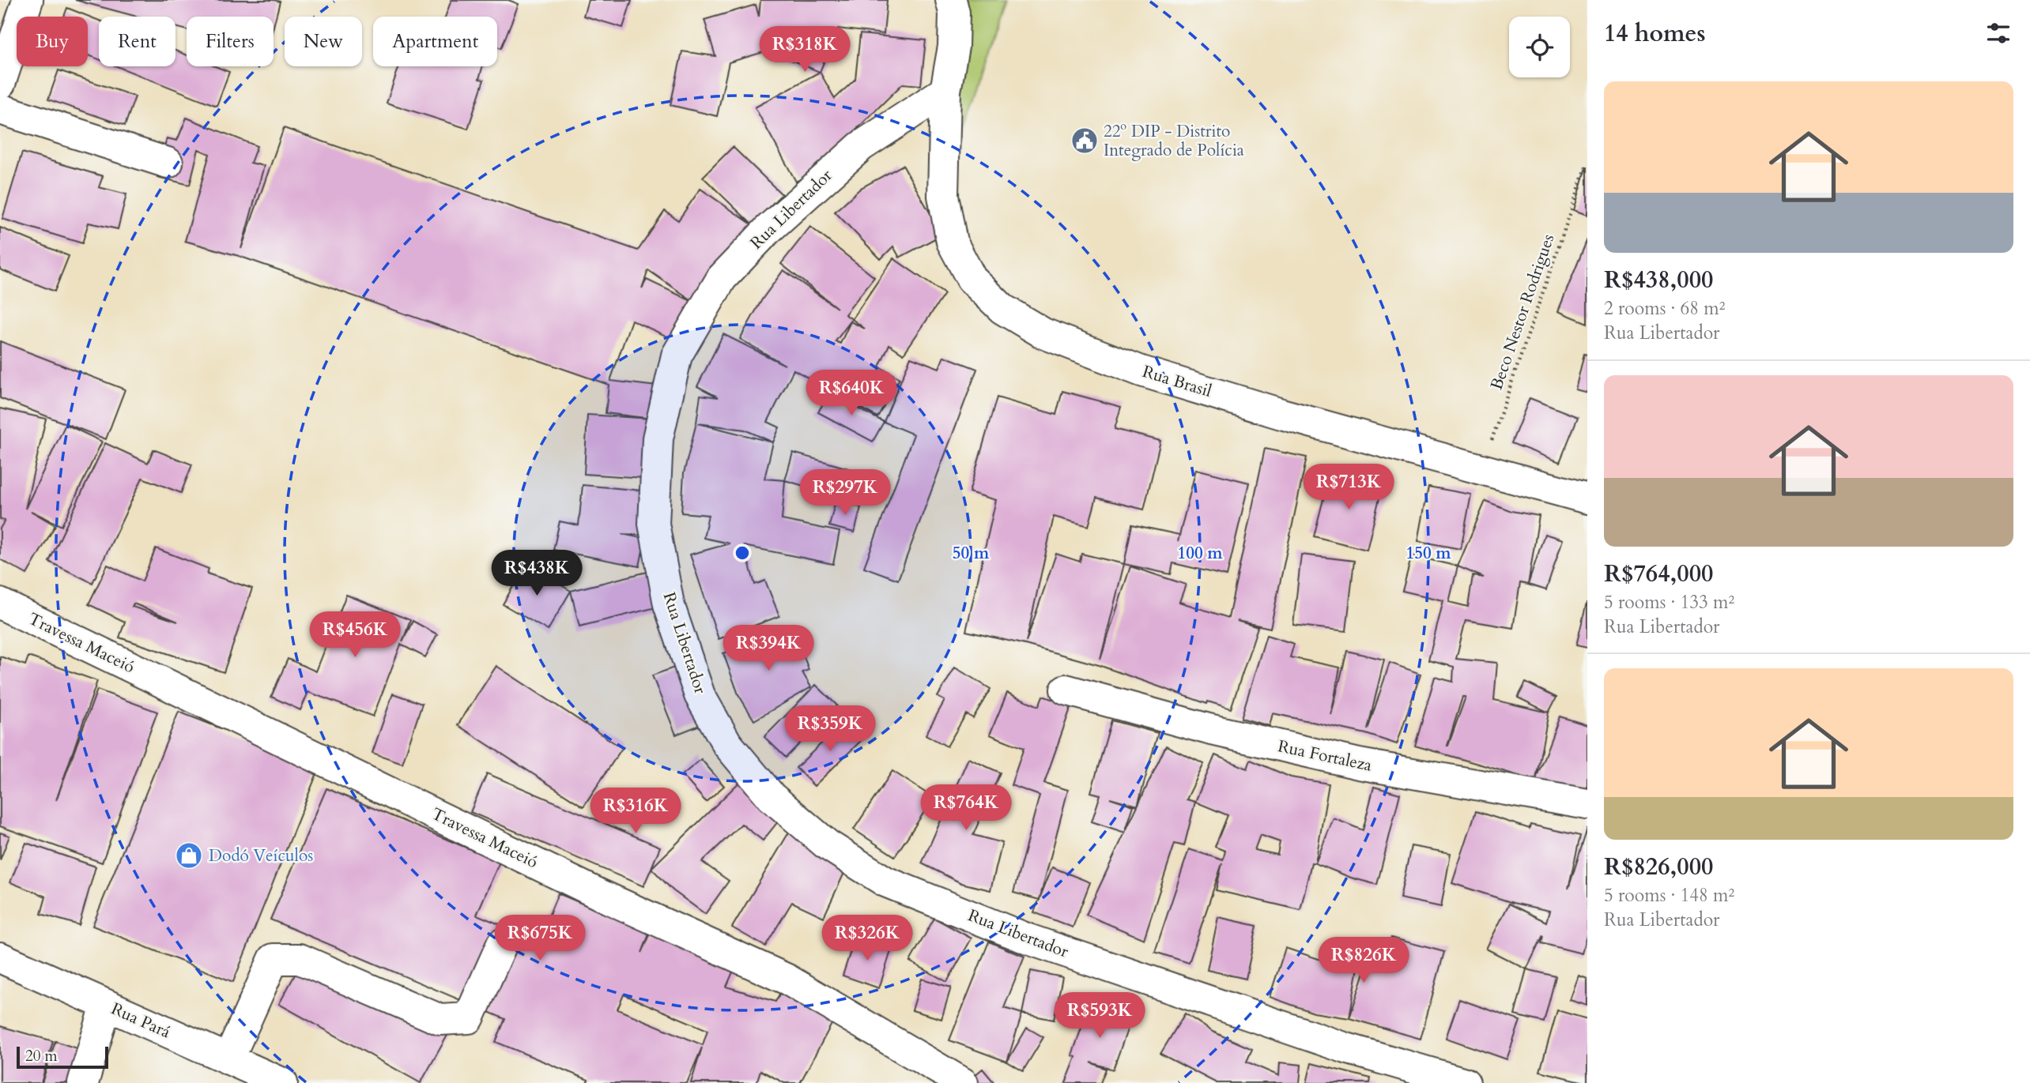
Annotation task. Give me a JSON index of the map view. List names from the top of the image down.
{
  "streets": {
    "street": [
      "Rua Libertador",
      "Rua Brasil",
      "Travessa Maceió",
      "Rua Fortaleza",
      "Rua Pará"
    ],
    "path": ["Beco Nestor Rodrigues"]
  },
  "crossings": [
    ["Rua Libertador", "Rua Brasil"],
    ["Beco Nestor Rodrigues", "Rua Brasil"]
  ],
  "places": {
    "public building": ["22º DIP - Distrito Integrado de Polícia"],
    "shop": ["Dodó Veículos"]
  },
  "scale_bar": "20 m",
  "page": {
    "heading": "14 homes",
    "chip": [
      "Buy",
      "Rent",
      "Filters",
      "New",
      "Apartment"
    ],
    "price": [
      "R$318K",
      "R$640K",
      "R$713K",
      "R$297K",
      "R$438K",
      "R$456K",
      "R$394K",
      "R$359K",
      "R$764K",
      "R$316K",
      "R$675K",
      "R$326K",
      "R$826K",
      "R$593K"
    ],
    "list": [
      {
        "name": "R$438,000",
        "note": "2 rooms · 68 m² · Rua Libertador"
      },
      {
        "name": "R$764,000",
        "note": "5 rooms · 133 m² · Rua Libertador"
      },
      {
        "name": "R$826,000",
        "note": "5 rooms · 148 m² · Rua Libertador"
      }
    ],
    "scale": "20 m"
  },
  "rings": ["50 m", "100 m", "150 m"]
}
